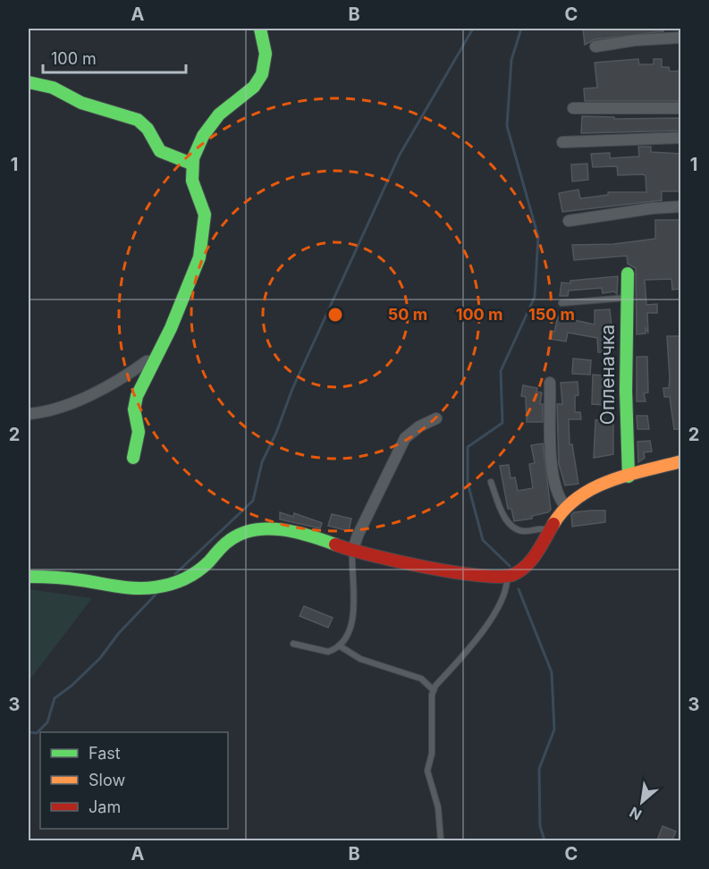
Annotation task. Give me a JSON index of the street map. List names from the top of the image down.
{
  "streets": {
    "street": ["Опленачка"]
  },
  "legend": ["Fast", "Slow", "Jam"],
  "scale_bar": "100 m",
  "north": "bottom left",
  "grid": {
    "columns": ["A", "B", "C"],
    "rows": ["1", "2", "3"]
  },
  "rings": ["50 m", "100 m", "150 m"]
}
